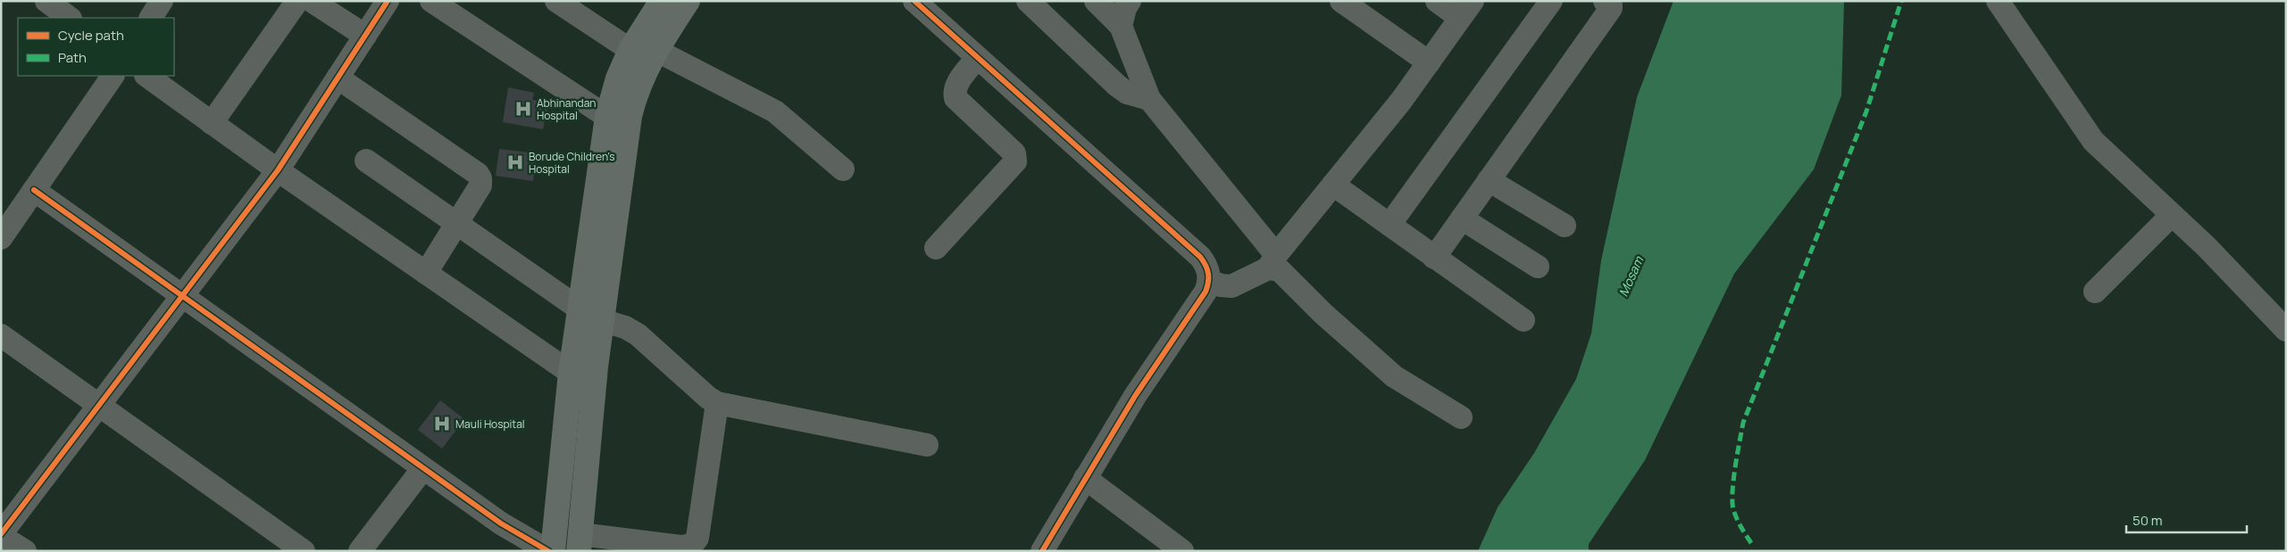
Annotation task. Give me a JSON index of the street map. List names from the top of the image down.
{
  "water": ["Mosam"],
  "places": {
    "hospital": ["Abhinandan Hospital", "Borude Children's Hospital", "Mauli Hospital"]
  },
  "legend": ["Cycle path", "Path"],
  "scale_bar": "50 m"
}
